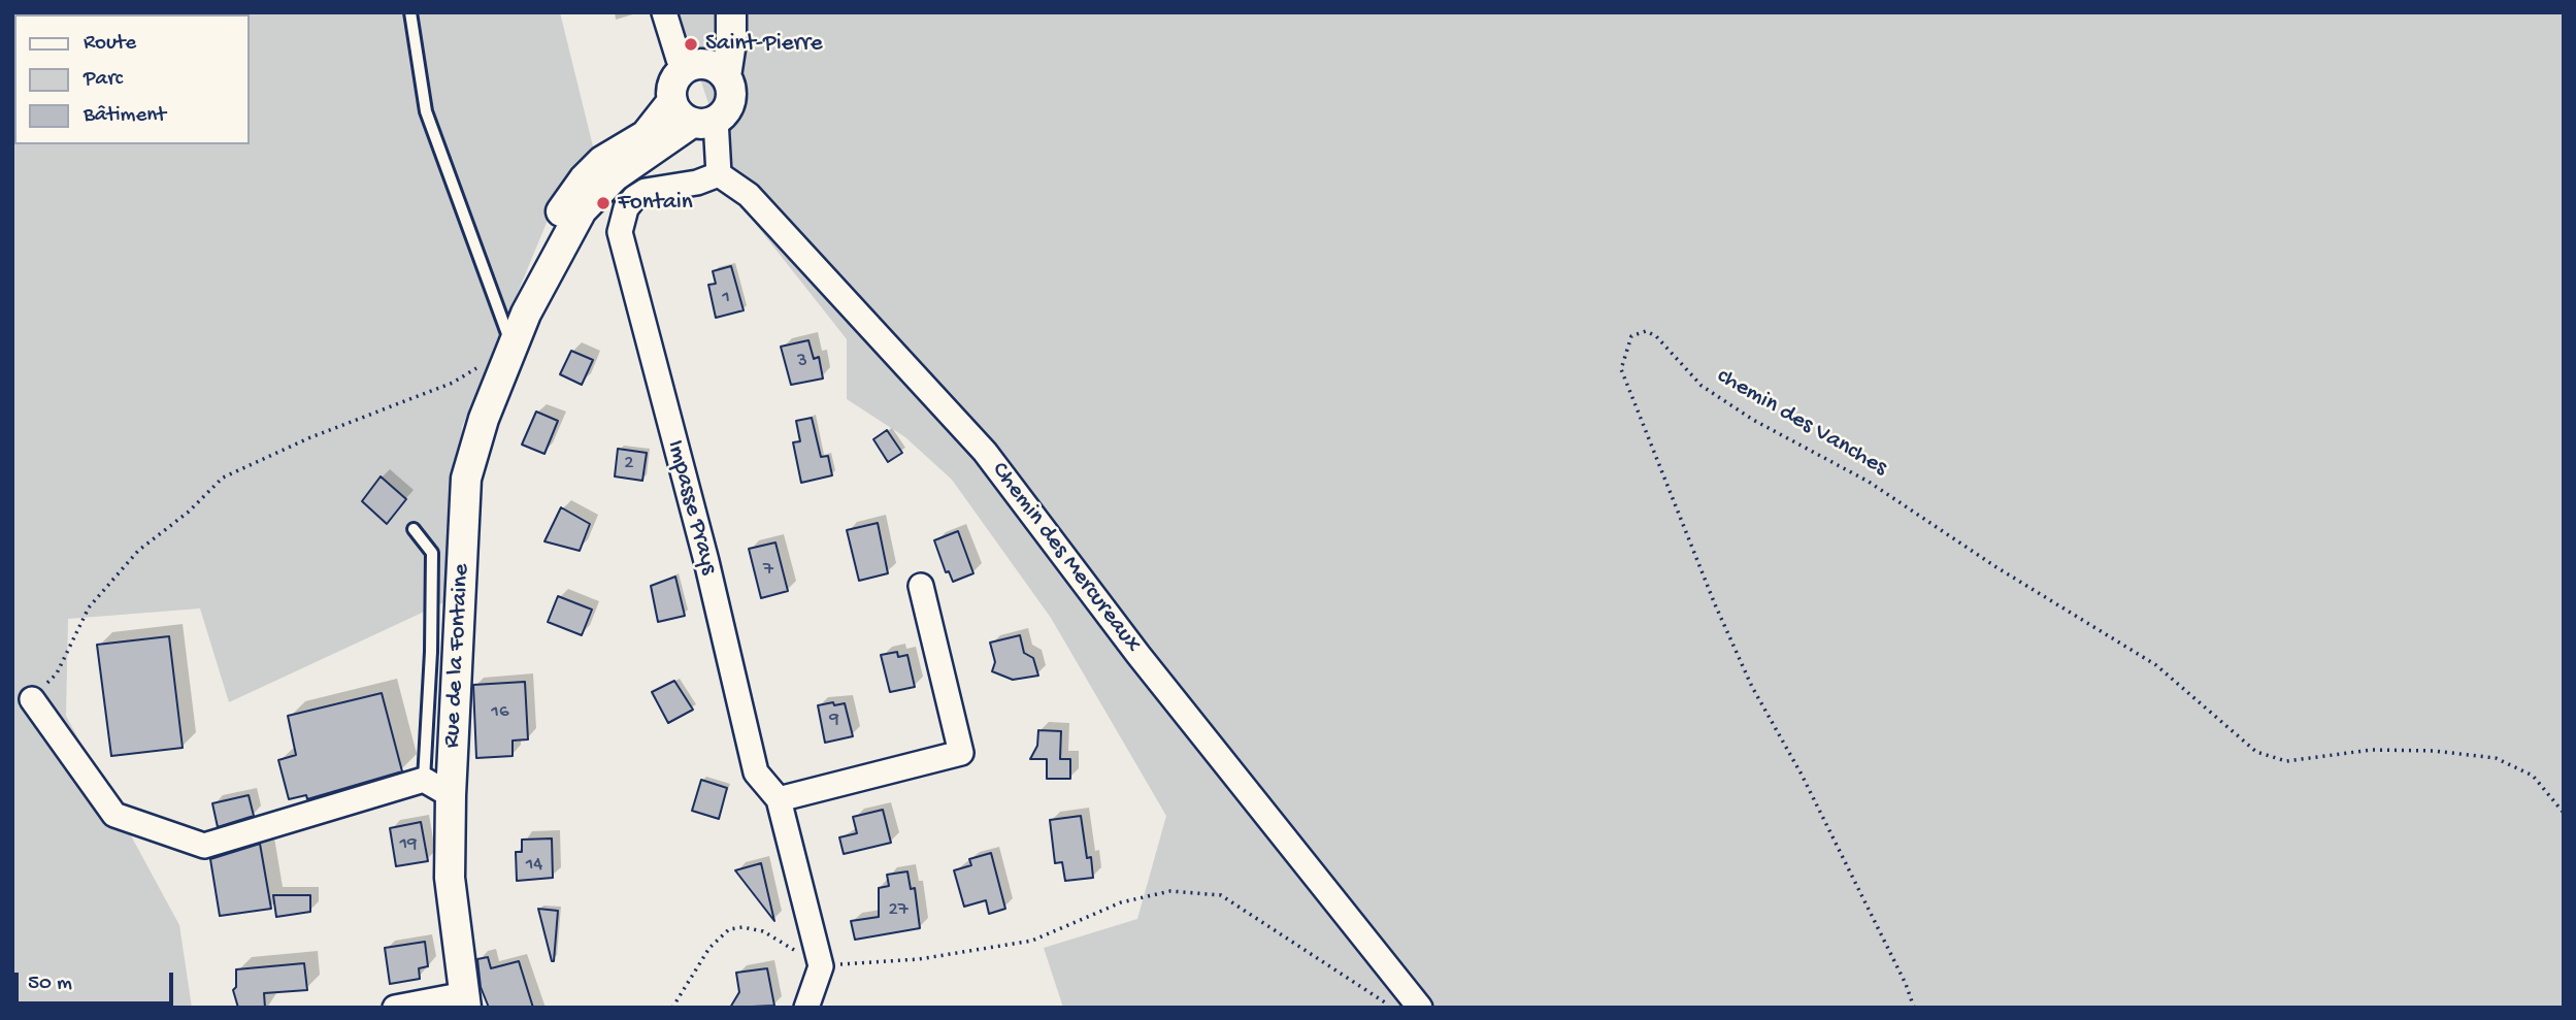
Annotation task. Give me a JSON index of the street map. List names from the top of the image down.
{
  "streets": {
    "street": ["Impasse Prays", "Chemin des Mercureaux", "Rue de la Fontaine"],
    "path": ["chemin des Vanches"]
  },
  "crossings": [
    ["Impasse Prays", "Chemin des Mercureaux"]
  ],
  "places": ["Saint-Pierre", "Fontain"],
  "house_numbers": [
    "1",
    "3",
    "2",
    "7",
    "16",
    "9",
    "19",
    "14",
    "27"
  ],
  "legend": ["Route", "Parc", "Bâtiment"],
  "scale_bar": "50 m"
}
